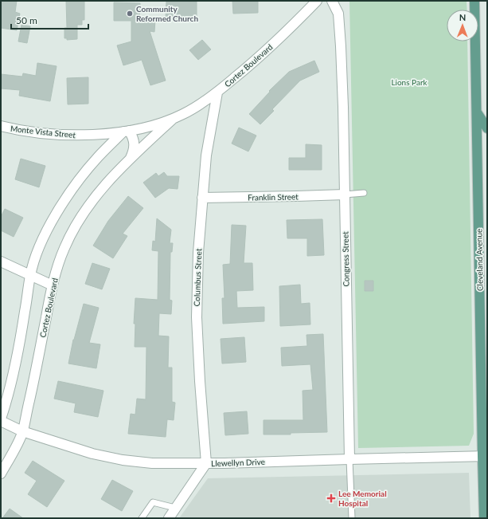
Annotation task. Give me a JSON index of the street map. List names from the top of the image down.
{
  "streets": {
    "main road": ["Cleveland Avenue"],
    "street": [
      "Cortez Boulevard",
      "Monte Vista Street",
      "Franklin Street",
      "Congress Street",
      "Columbus Street",
      "Llewellyn Drive"
    ]
  },
  "crossings": [
    ["Cortez Boulevard", "Monte Vista Street"],
    ["Cortez Boulevard", "Columbus Street"],
    ["Cortez Boulevard", "Llewellyn Drive"],
    ["Franklin Street", "Congress Street"],
    ["Franklin Street", "Columbus Street"],
    ["Congress Street", "Llewellyn Drive"],
    ["Cleveland Avenue", "Llewellyn Drive"],
    ["Columbus Street", "Llewellyn Drive"]
  ],
  "parks": ["Lions Park"],
  "places": {
    "other": ["Community Reformed Church"],
    "health": ["Lee Memorial Hospital"]
  },
  "scale_bar": "50 m",
  "north": "top"
}
